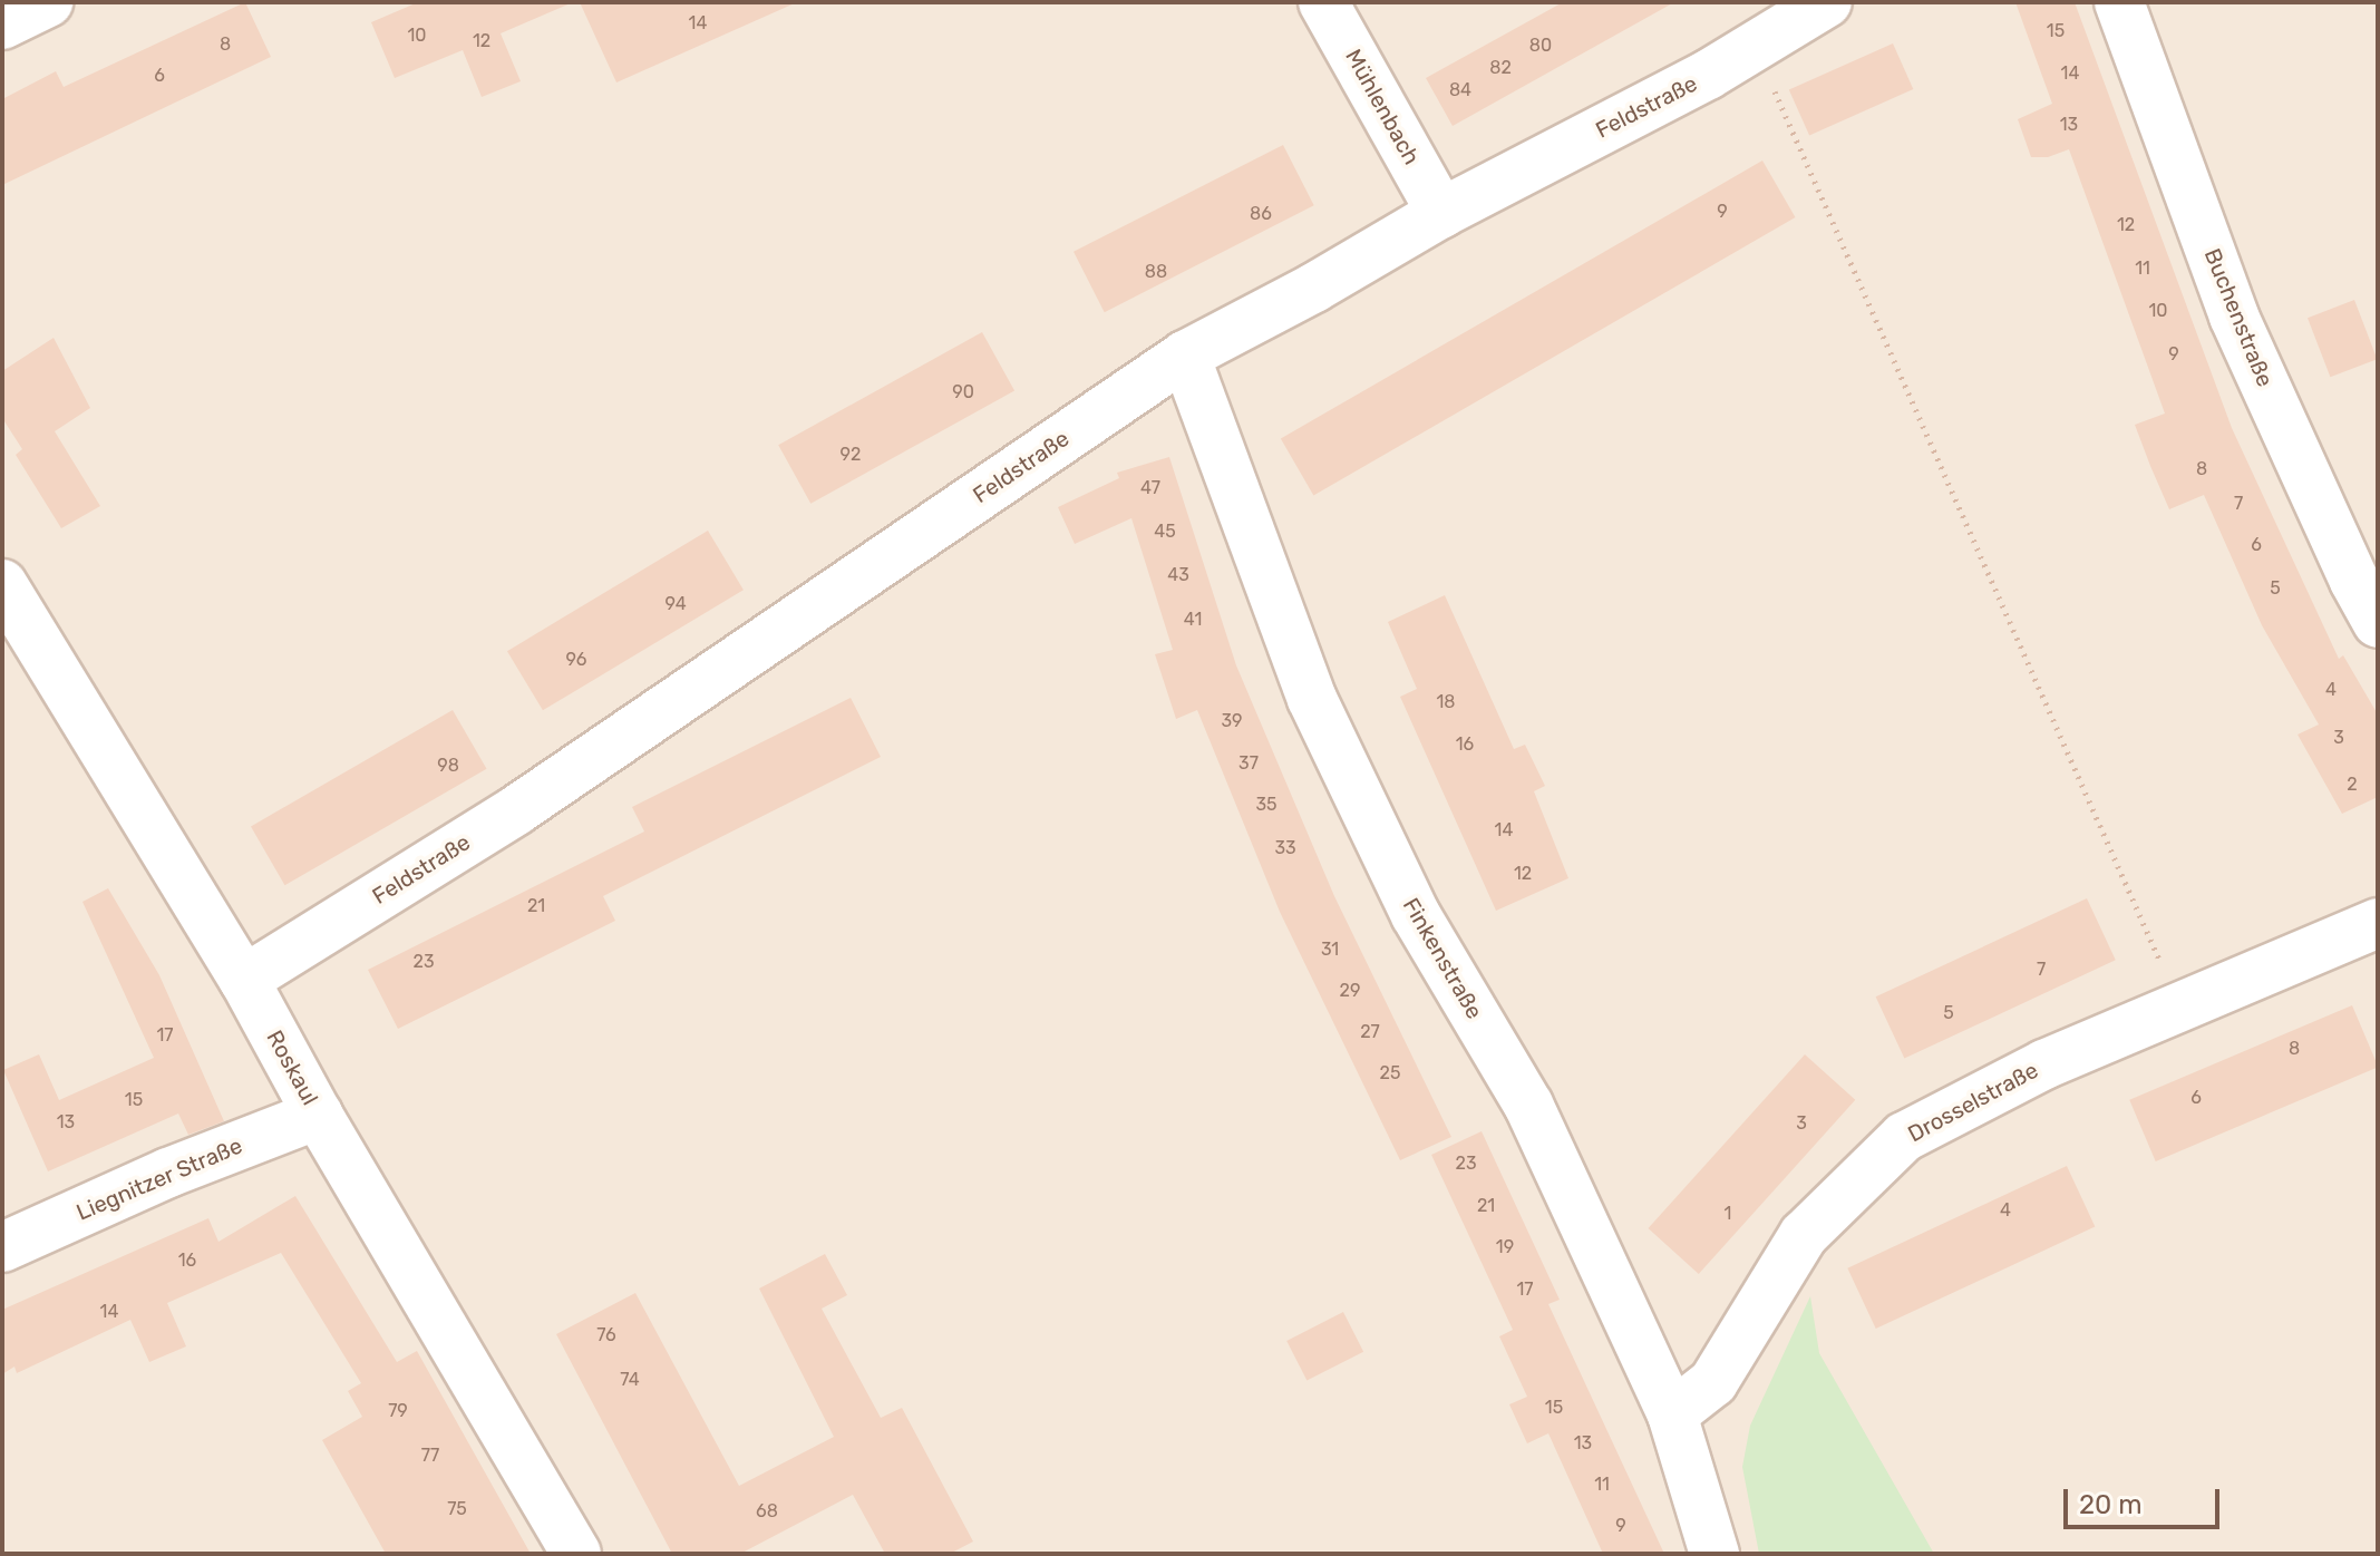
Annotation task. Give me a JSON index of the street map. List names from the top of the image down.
{
  "streets": {
    "street": [
      "Mühlenbach",
      "Feldstraße",
      "Buchenstraße",
      "Finkenstraße",
      "Roskaul",
      "Drosselstraße",
      "Liegnitzer Straße"
    ]
  },
  "crossings": [
    ["Mühlenbach", "Feldstraße"],
    ["Feldstraße", "Finkenstraße"],
    ["Feldstraße", "Roskaul"],
    ["Finkenstraße", "Drosselstraße"],
    ["Roskaul", "Liegnitzer Straße"]
  ],
  "house_numbers": [
    "14",
    "15",
    "10",
    "12",
    "8",
    "80",
    "82",
    "14",
    "6",
    "84",
    "13",
    "9",
    "86",
    "12",
    "11",
    "88",
    "10",
    "9",
    "90",
    "92",
    "8",
    "47",
    "7",
    "45",
    "6",
    "43",
    "5",
    "94",
    "41",
    "96",
    "4",
    "18",
    "39",
    "3",
    "16",
    "37",
    "98",
    "2",
    "35",
    "14",
    "33",
    "12",
    "21",
    "31",
    "23",
    "7",
    "29",
    "5",
    "27",
    "17",
    "8",
    "25",
    "6",
    "15",
    "13",
    "3",
    "23",
    "21",
    "4",
    "1",
    "19",
    "16",
    "17",
    "14",
    "76",
    "74",
    "15",
    "79",
    "13",
    "77",
    "11",
    "75",
    "68",
    "9"
  ],
  "scale_bar": "20 m"
}
